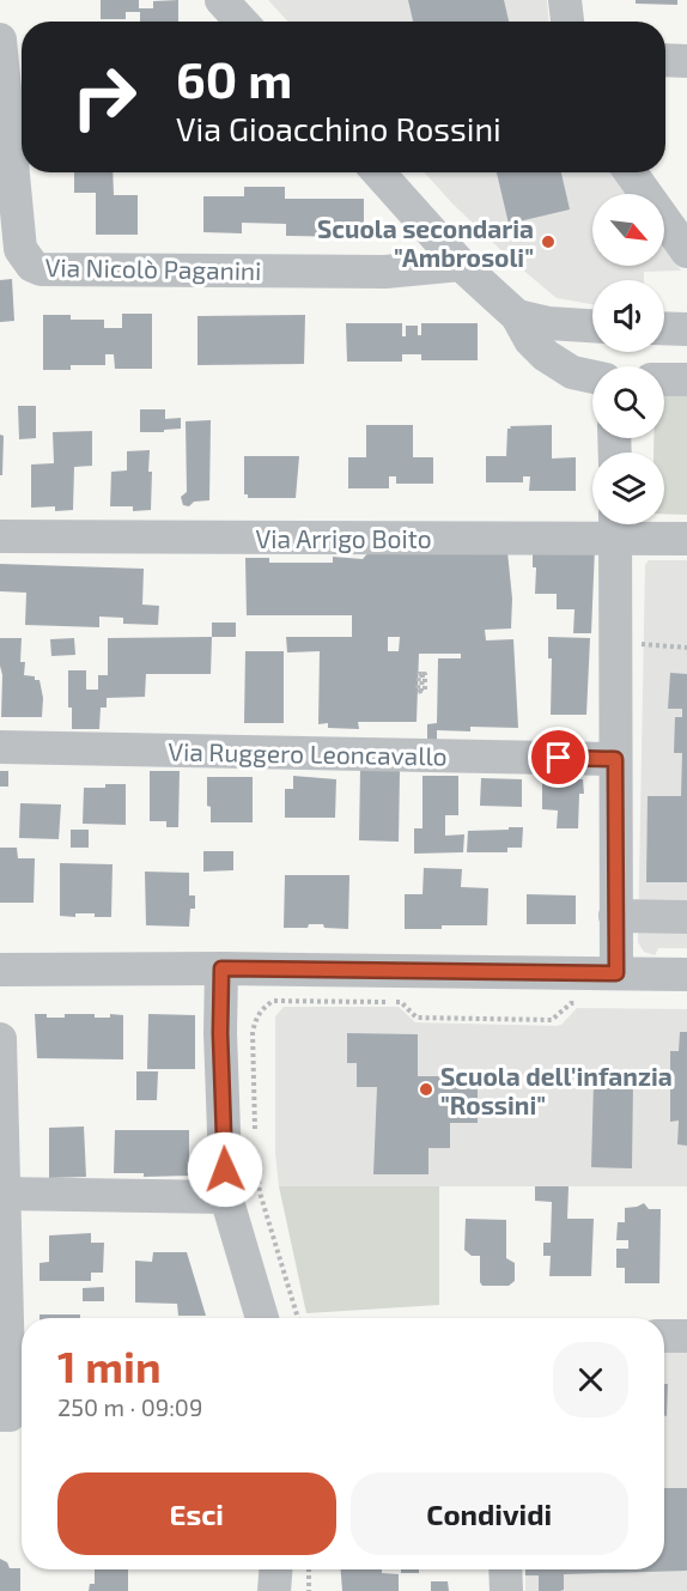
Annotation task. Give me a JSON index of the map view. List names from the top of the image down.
{
  "streets": {
    "street": ["Via Nicolò Paganini", "Via Arrigo Boito", "Via Ruggero Leoncavallo"]
  },
  "places": ["Scuola secondaria \"Ambrosoli\"", "Scuola dell'infanzia \"Rossini\""],
  "north": "bottom right",
  "page": {
    "turn": ["60 m", "Via Gioacchino Rossini"],
    "heading": ["1 min", "250 m · 09:09"],
    "buttons": ["Esci", "Condividi"]
  }
}
